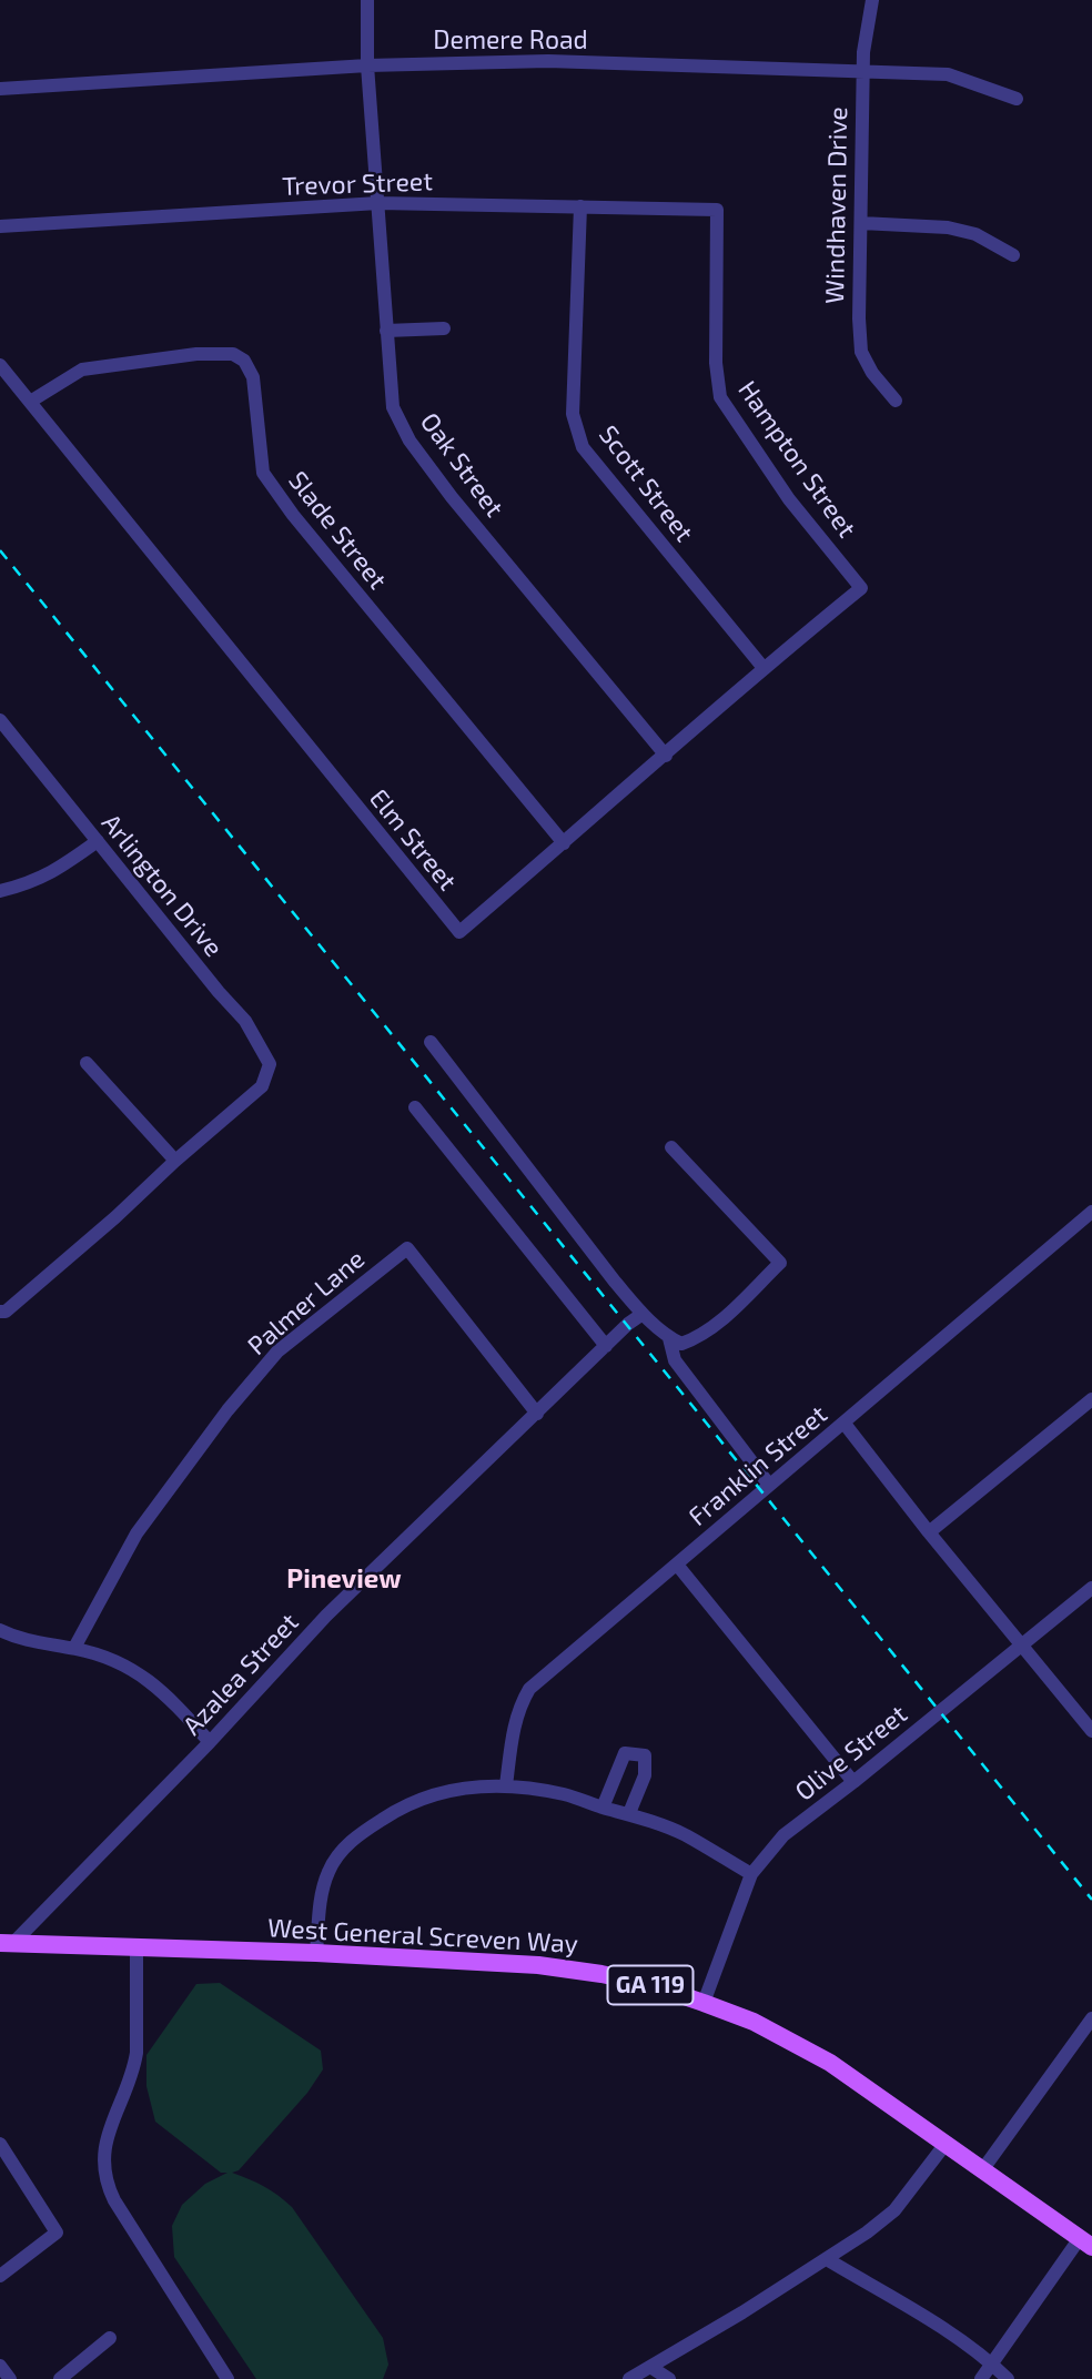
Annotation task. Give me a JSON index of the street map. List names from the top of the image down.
{
  "streets": {
    "main road": ["West General Screven Way", "GA 119"],
    "street": [
      "Demere Road",
      "Trevor Street",
      "Windhaven Drive",
      "Hampton Street",
      "Oak Street",
      "Scott Street",
      "Slade Street",
      "Elm Street",
      "Arlington Drive",
      "Palmer Lane",
      "Franklin Street",
      "Azalea Street",
      "Olive Street"
    ]
  },
  "crossings": [
    ["Demere Road", "Windhaven Drive"],
    ["Demere Road", "Oak Street"],
    ["Trevor Street", "Hampton Street"],
    ["Trevor Street", "Oak Street"],
    ["Trevor Street", "Scott Street"],
    ["Hampton Street", "Elm Street"],
    ["Oak Street", "Elm Street"],
    ["Scott Street", "Elm Street"],
    ["Slade Street", "Elm Street"],
    ["Palmer Lane", "Azalea Street"],
    ["Azalea Street", "West General Screven Way"],
    ["Olive Street", "West General Screven Way"]
  ],
  "districts": ["Pineview"]
}
